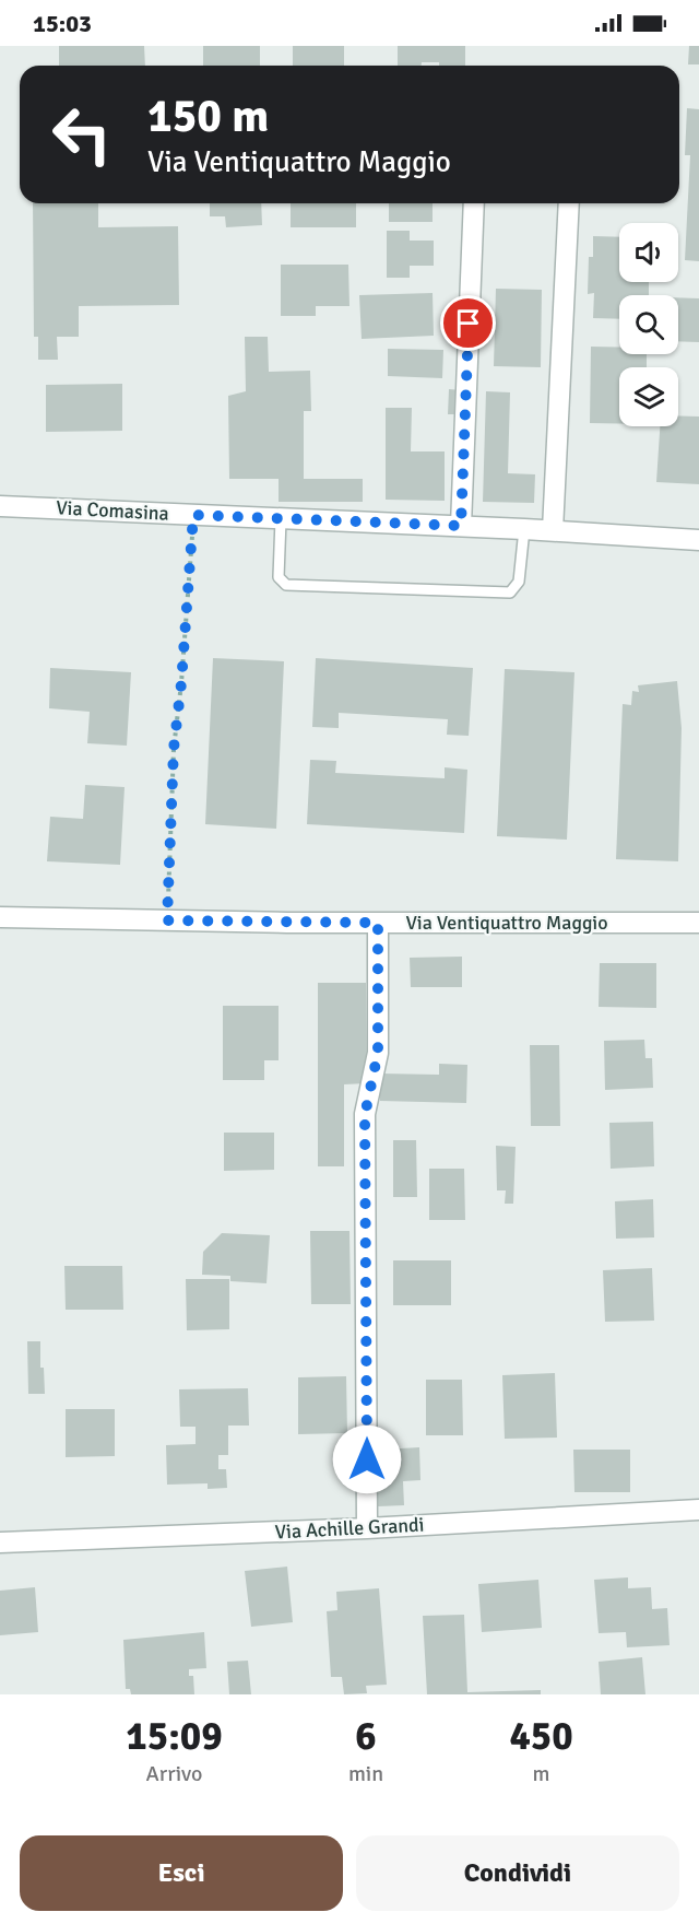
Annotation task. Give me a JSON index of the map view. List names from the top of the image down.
{
  "streets": {
    "street": ["Via Comasina", "Via Ventiquattro Maggio", "Via Achille Grandi"]
  },
  "page": {
    "status": "15:03",
    "turn": ["150 m", "Via Ventiquattro Maggio"],
    "eta": [
      "15:09",
      "Arrivo",
      "6",
      "min",
      "450",
      "m"
    ],
    "buttons": ["Esci", "Condividi"]
  }
}
